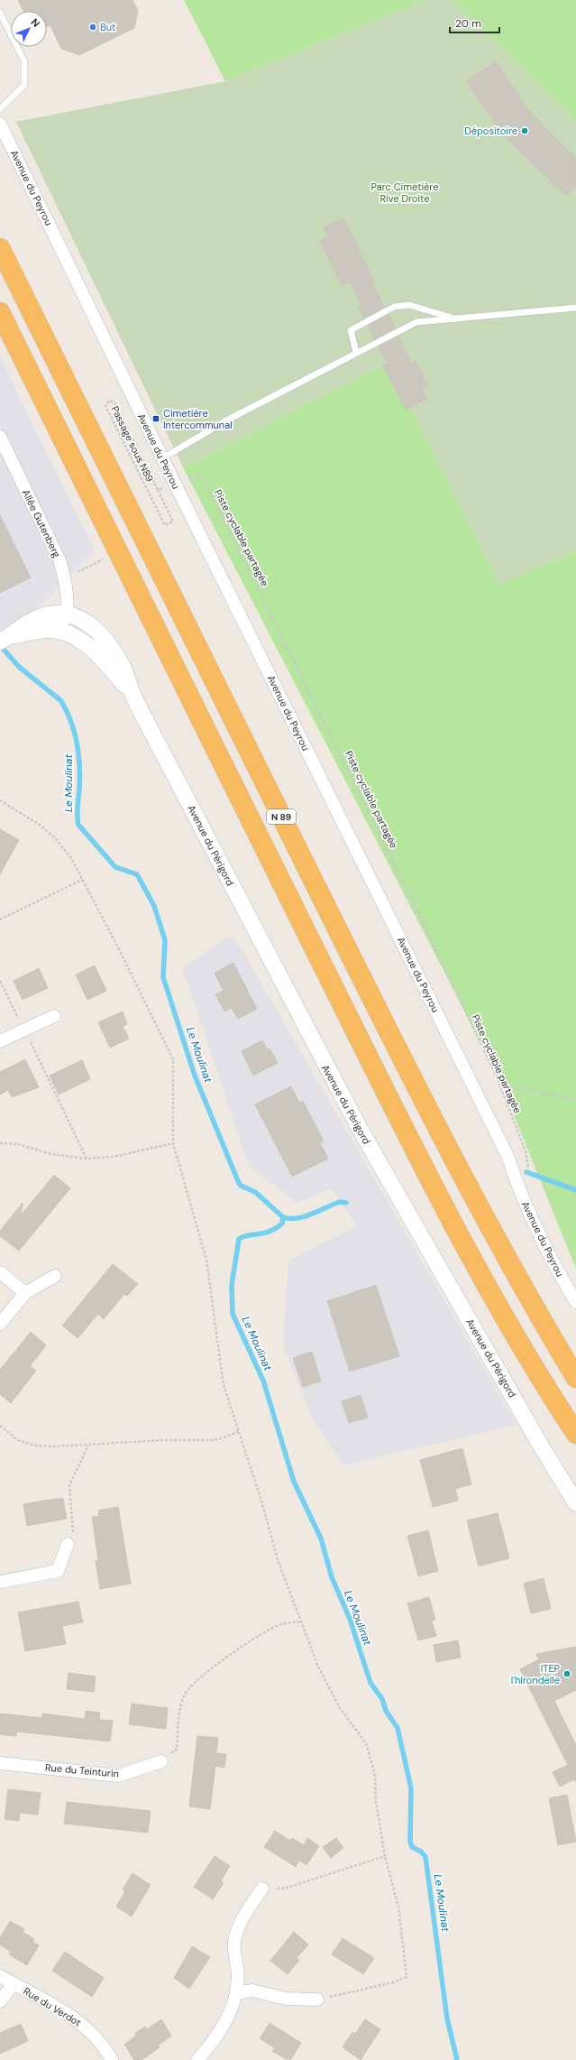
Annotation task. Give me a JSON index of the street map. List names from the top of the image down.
{
  "streets": {
    "highway": ["N 89"],
    "street": [
      "Avenue du Peyrou",
      "Allée Gutenberg",
      "Avenue du Périgord",
      "Rue du Teinturin",
      "Rue du Verdot"
    ],
    "path": ["Passage sous N89", "Piste cyclable partagée"]
  },
  "crossings": [
    ["Avenue du Peyrou", "Passage sous N89"],
    ["Avenue du Peyrou", "Piste cyclable partagée"],
    ["Passage sous N89", "Piste cyclable partagée"],
    ["Allée Gutenberg", "Avenue du Périgord"]
  ],
  "water": ["Le Moulinat"],
  "parks": ["Parc Cimetière Rive Droite"],
  "places": {
    "other": ["But", "Dépositoire", "ITEP l'hirondelle"],
    "transit": ["Cimetière Intercommunal"]
  },
  "scale_bar": "20 m",
  "north": "top right"
}
